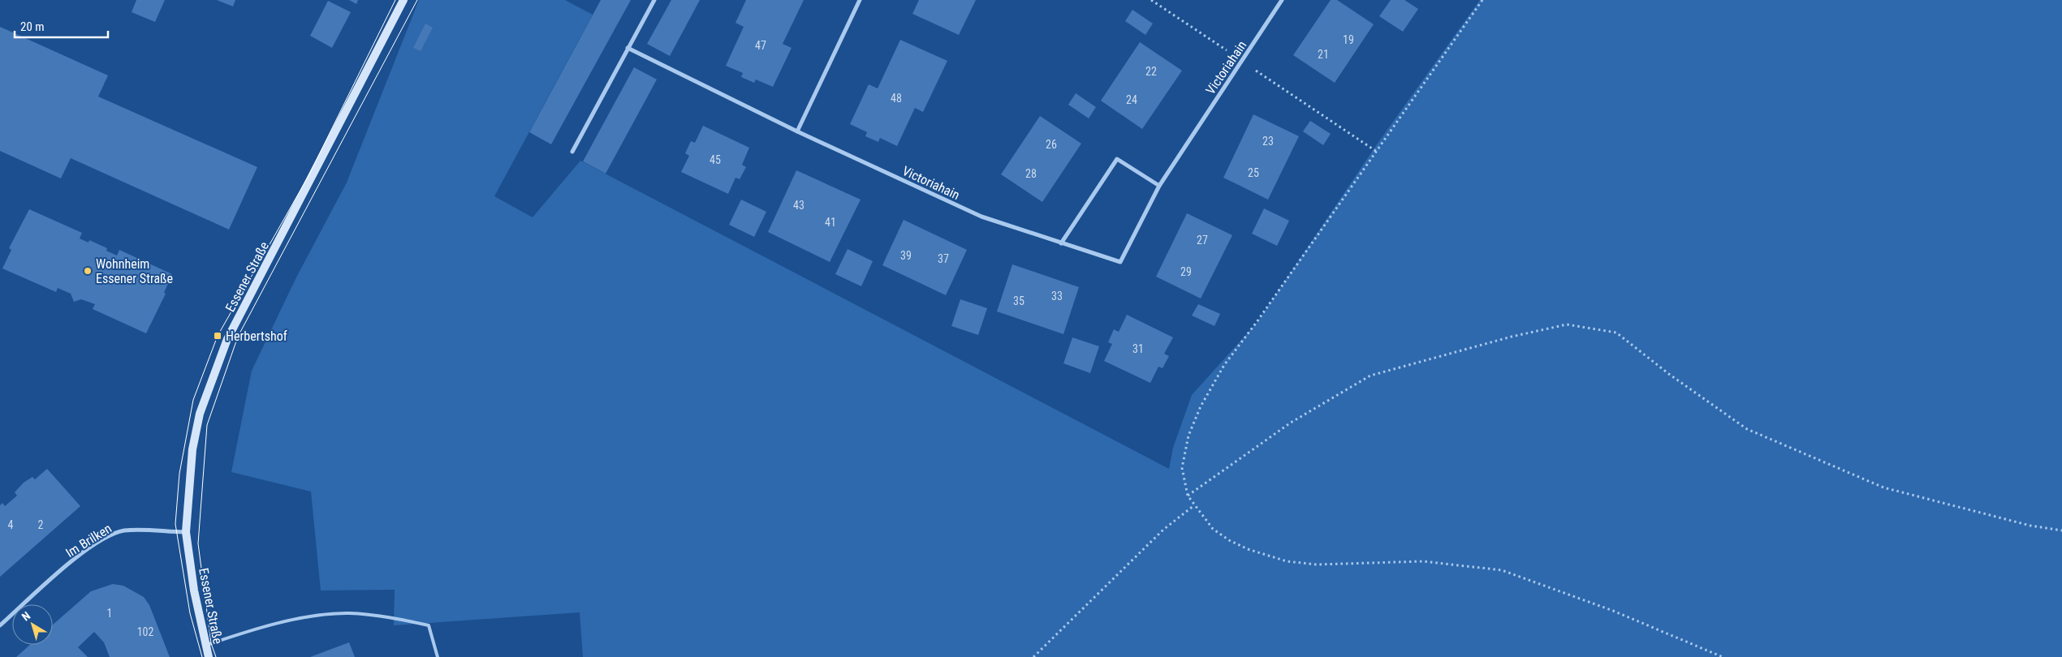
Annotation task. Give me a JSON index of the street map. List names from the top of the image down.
{
  "streets": {
    "main road": ["Essener Straße"],
    "street": ["Victoriahain", "Im Brilken"]
  },
  "crossings": [
    ["Essener Straße", "Im Brilken"]
  ],
  "places": {
    "other": ["Wohnheim Essener Straße"],
    "transit": ["Herbertshof"]
  },
  "house_numbers": [
    "19",
    "47",
    "21",
    "22",
    "48",
    "24",
    "23",
    "26",
    "45",
    "25",
    "28",
    "43",
    "41",
    "27",
    "39",
    "37",
    "29",
    "33",
    "35",
    "31",
    "4",
    "2",
    "1",
    "102"
  ],
  "scale_bar": "20 m",
  "north": "top left"
}
